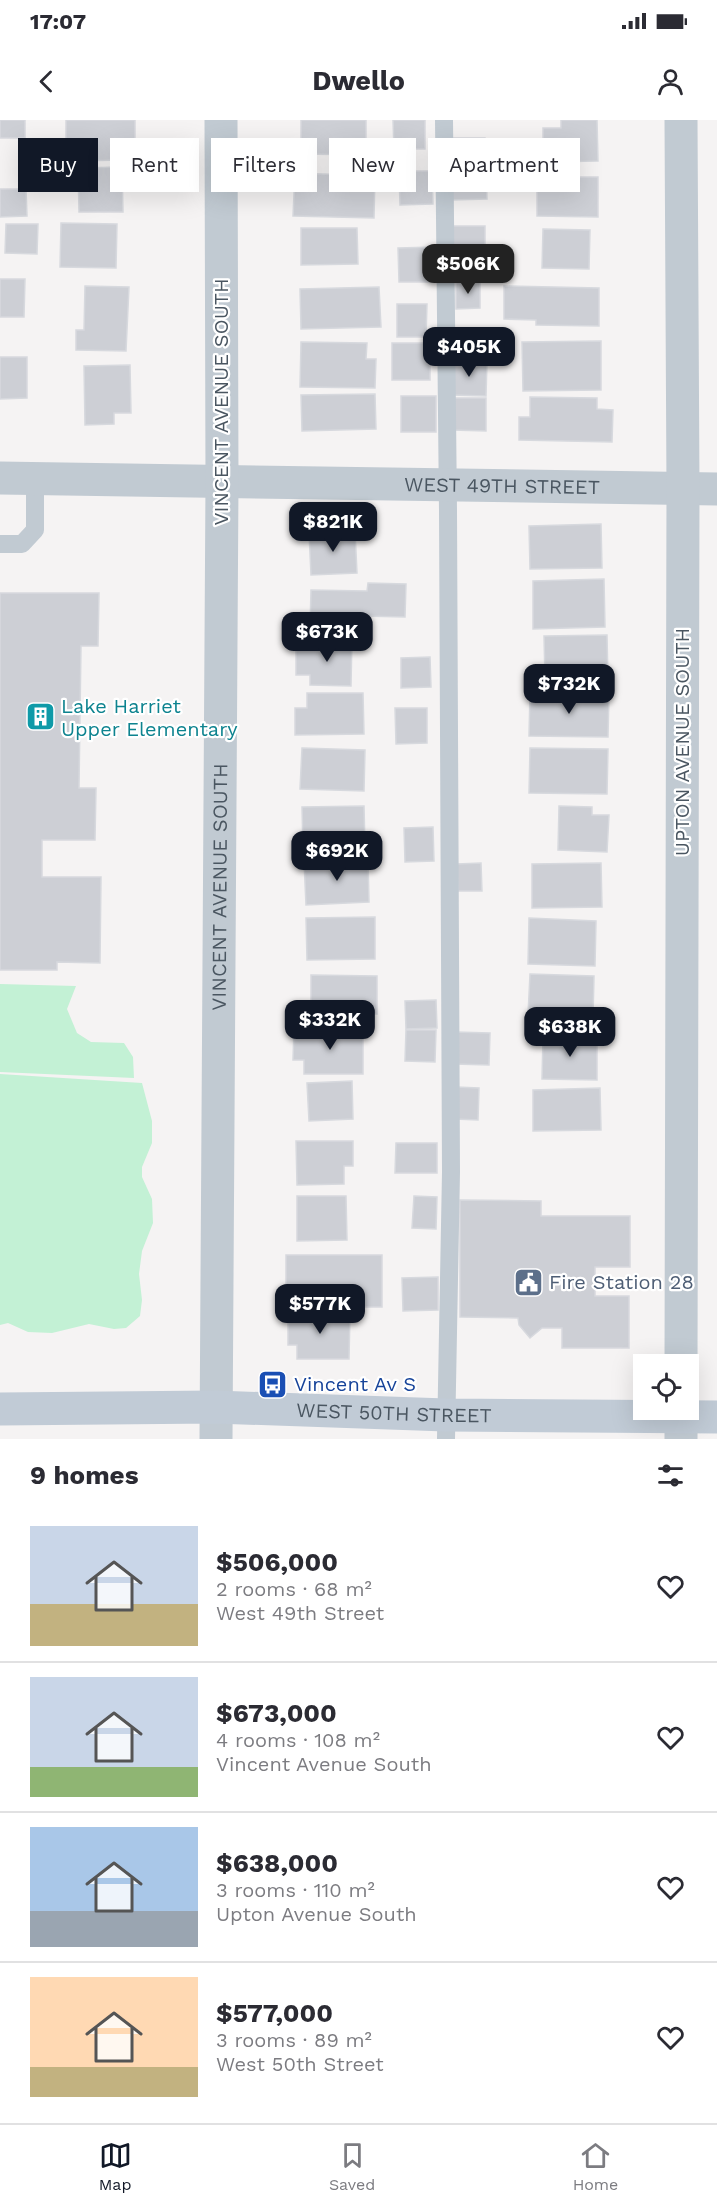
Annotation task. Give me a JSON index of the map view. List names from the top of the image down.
{
  "streets": {
    "main road": ["WEST 50TH STREET"],
    "street": ["VINCENT AVENUE SOUTH", "WEST 49TH STREET", "UPTON AVENUE SOUTH"]
  },
  "crossings": [
    ["VINCENT AVENUE SOUTH", "WEST 49TH STREET"],
    ["VINCENT AVENUE SOUTH", "WEST 50TH STREET"],
    ["WEST 49TH STREET", "UPTON AVENUE SOUTH"]
  ],
  "places": {
    "building": ["Lake Harriet Upper Elementary"],
    "public building": ["Fire Station 28"],
    "bus stop": ["Vincent Av S"]
  },
  "page": {
    "status": "17:07",
    "header": "Dwello",
    "chip": [
      "Buy",
      "Rent",
      "Filters",
      "New",
      "Apartment"
    ],
    "price": [
      "$506K",
      "$405K",
      "$821K",
      "$673K",
      "$732K",
      "$692K",
      "$332K",
      "$638K",
      "$577K"
    ],
    "heading": "9 homes",
    "list": [
      {
        "name": "$506,000",
        "note": "2 rooms · 68 m² · West 49th Street"
      },
      {
        "name": "$673,000",
        "note": "4 rooms · 108 m² · Vincent Avenue South"
      },
      {
        "name": "$638,000",
        "note": "3 rooms · 110 m² · Upton Avenue South"
      },
      {
        "name": "$577,000",
        "note": "3 rooms · 89 m² · West 50th Street"
      }
    ],
    "tabs": ["Map", "Saved", "Home"]
  }
}
